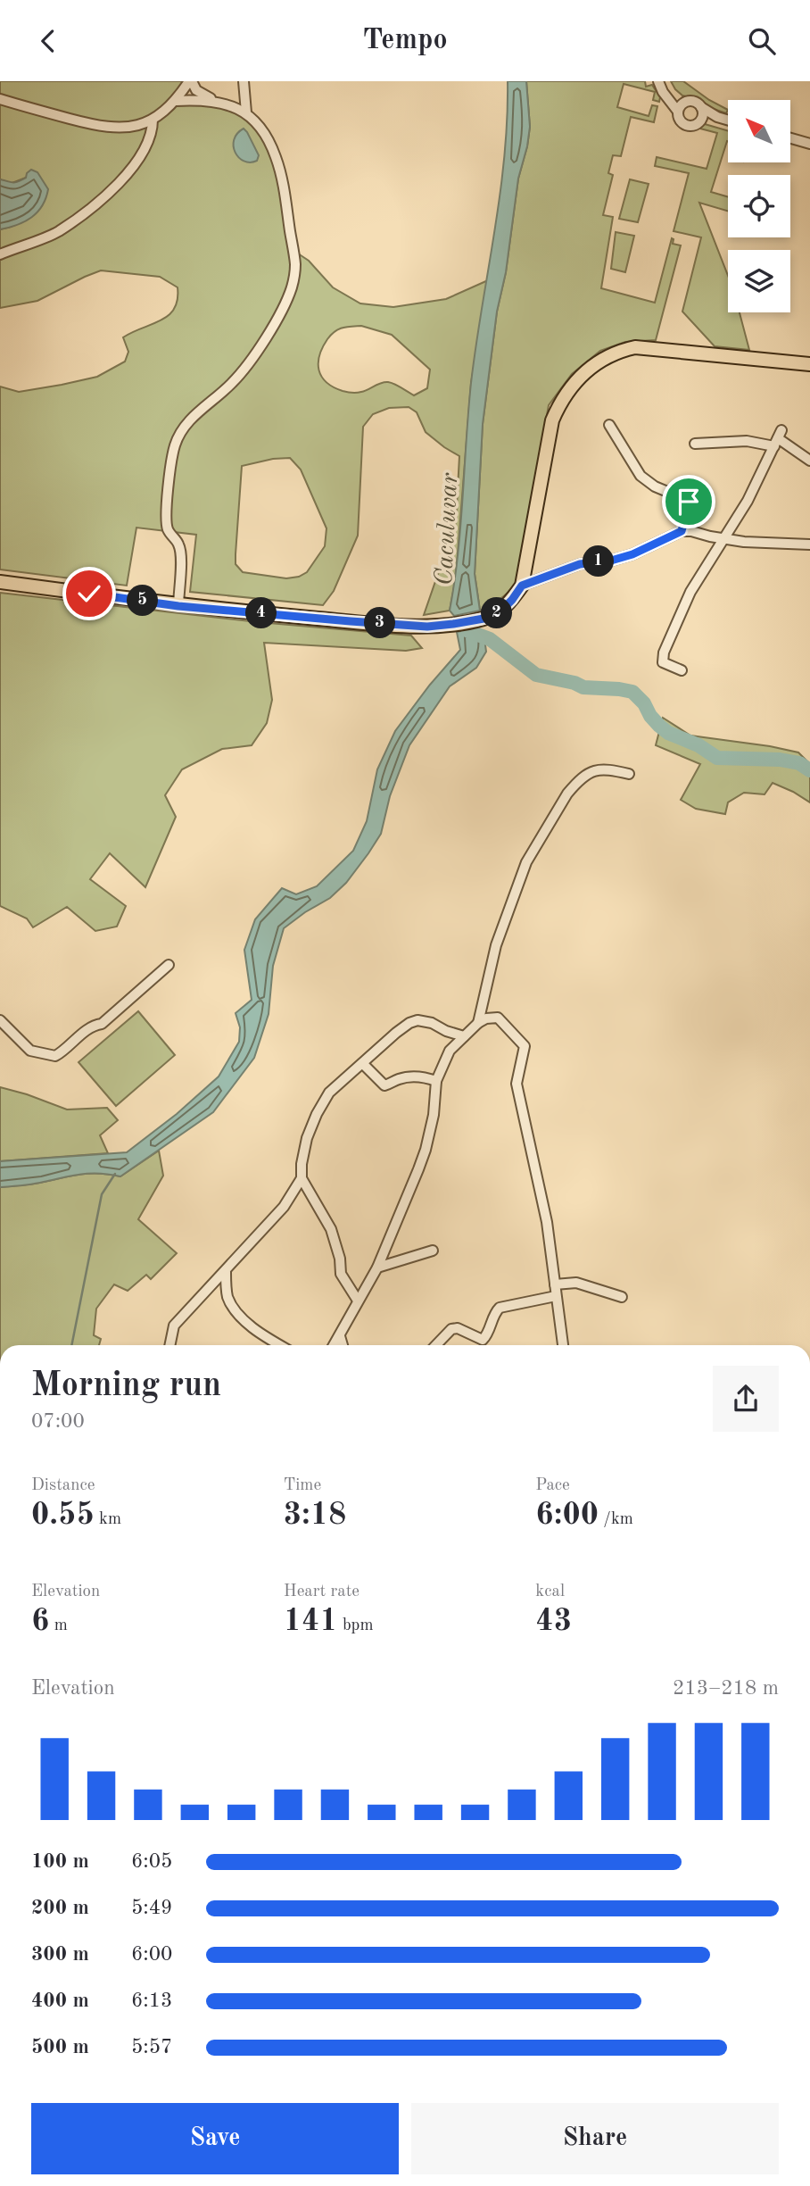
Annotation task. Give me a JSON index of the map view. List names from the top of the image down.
{
  "water": ["Caculuvar"],
  "north": "top left",
  "page": {
    "header": "Tempo",
    "pins": [
      "1",
      "5",
      "2",
      "4",
      "3"
    ],
    "heading": ["Morning run", "07:00"],
    "stats": [
      ["Distance", "0.55 km"],
      ["Time", "3:18"],
      ["Pace", "6:00 /km"],
      ["Elevation", "6 m"],
      ["Heart rate", "141 bpm"],
      ["kcal", "43"]
    ],
    "chart": ["Elevation", "213–218 m"],
    "list": [
      {
        "name": "100 m",
        "note": "6:05"
      },
      {
        "name": "200 m",
        "note": "5:49"
      },
      {
        "name": "300 m",
        "note": "6:00"
      },
      {
        "name": "400 m",
        "note": "6:13"
      },
      {
        "name": "500 m",
        "note": "5:57"
      }
    ],
    "buttons": ["Save", "Share"]
  }
}
